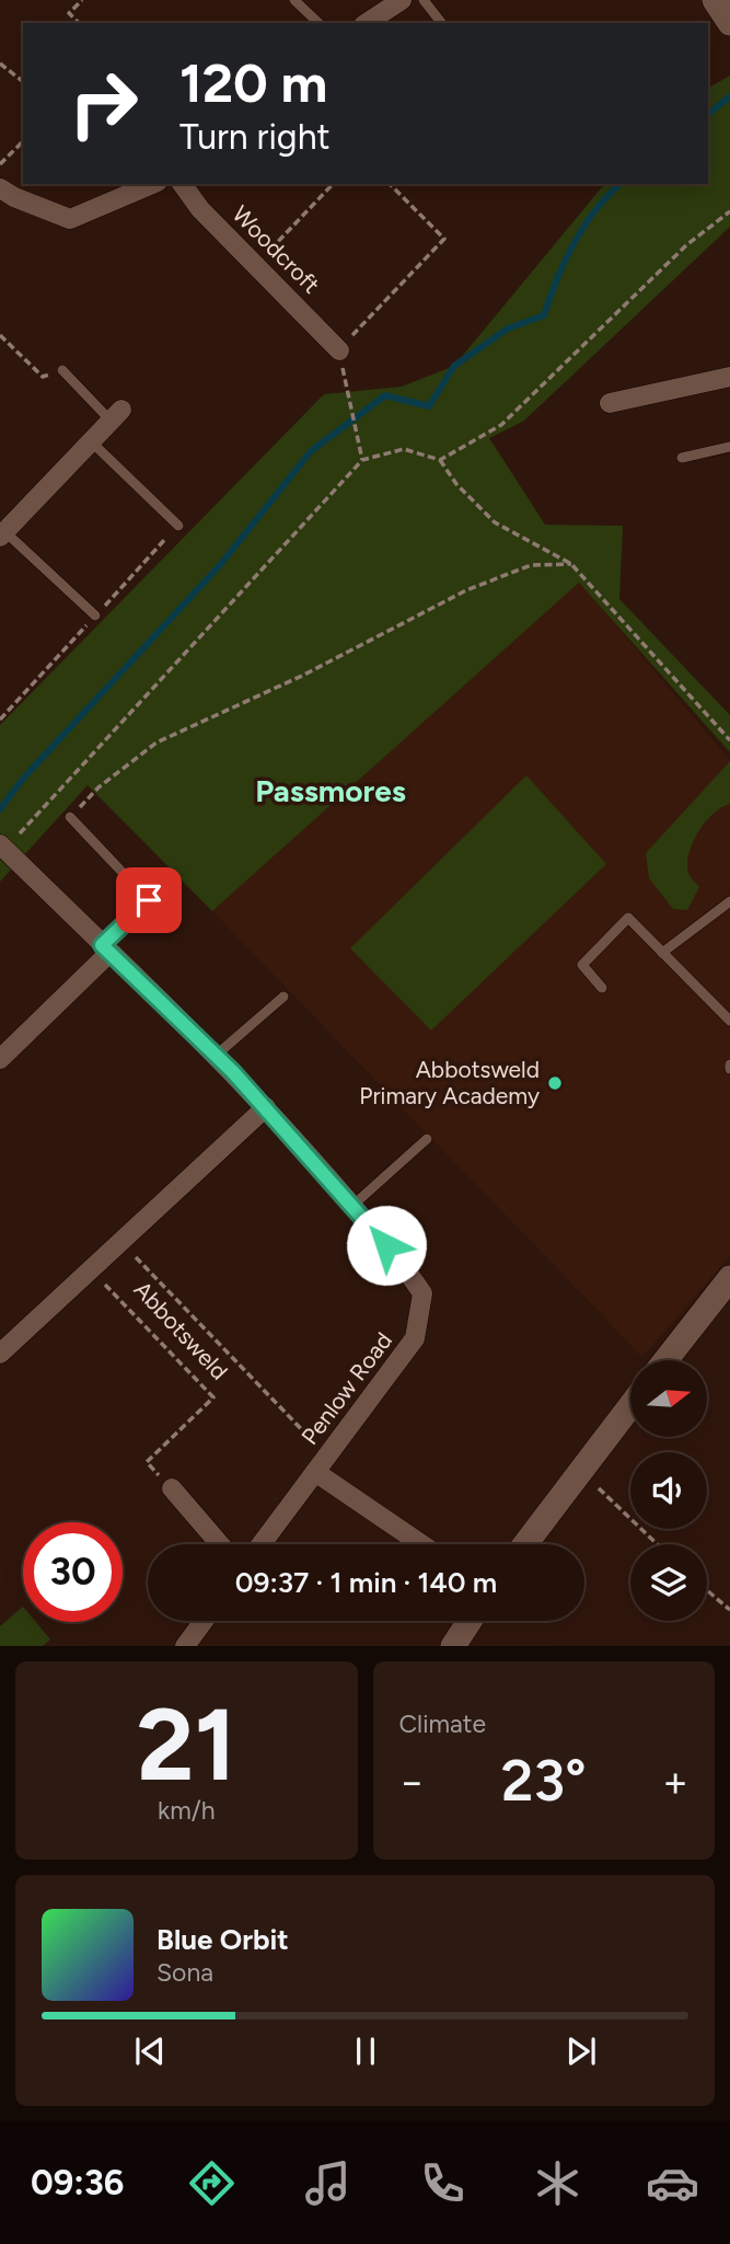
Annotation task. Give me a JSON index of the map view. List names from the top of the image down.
{
  "streets": {
    "street": ["Woodcroft", "Penlow Road"],
    "path": ["Abbotsweld"]
  },
  "crossings": [
    ["Abbotsweld", "Penlow Road"]
  ],
  "districts": ["Passmores"],
  "places": ["Abbotsweld Primary Academy"],
  "north": "right",
  "page": {
    "turn": ["120 m", "Turn right"],
    "limit": "30",
    "trip": "09:37 · 1 min · 140 m",
    "tile": [
      ["21", "km/h"],
      "Climate"
    ],
    "heat": ["−", "23°", "+"],
    "song": ["Blue Orbit", "Sona"],
    "tabs": "09:36"
  }
}
